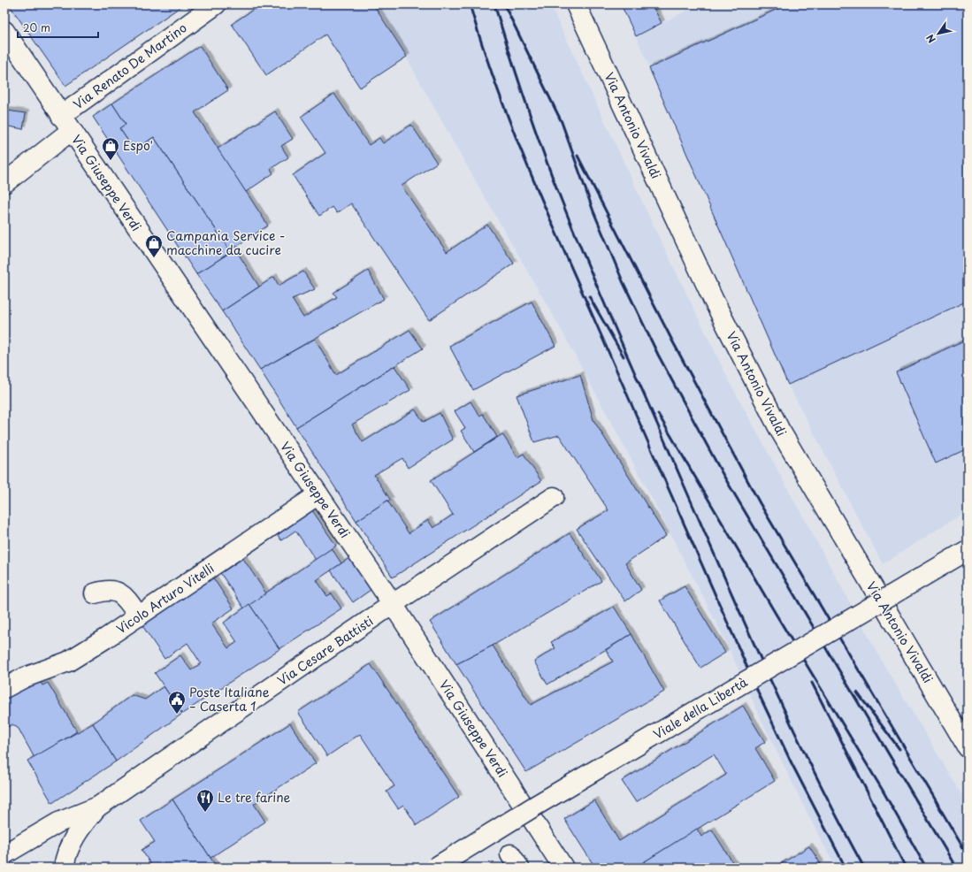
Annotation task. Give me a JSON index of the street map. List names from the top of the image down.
{
  "streets": {
    "street": [
      "Via Renato De Martino",
      "Via Antonio Vivaldi",
      "Via Giuseppe Verdi",
      "Vicolo Arturo Vitelli",
      "Via Cesare Battisti",
      "Viale della Libertà"
    ]
  },
  "crossings": [
    ["Via Renato De Martino", "Via Giuseppe Verdi"],
    ["Via Giuseppe Verdi", "Vicolo Arturo Vitelli"],
    ["Via Giuseppe Verdi", "Via Cesare Battisti"]
  ],
  "places": {
    "shop": ["Espo'", "Campania Service - macchine da cucire"],
    "public building": ["Poste Italiane – Caserta 1"],
    "restaurant": ["Le tre farine"]
  },
  "scale_bar": "20 m",
  "north": "bottom left"
}
